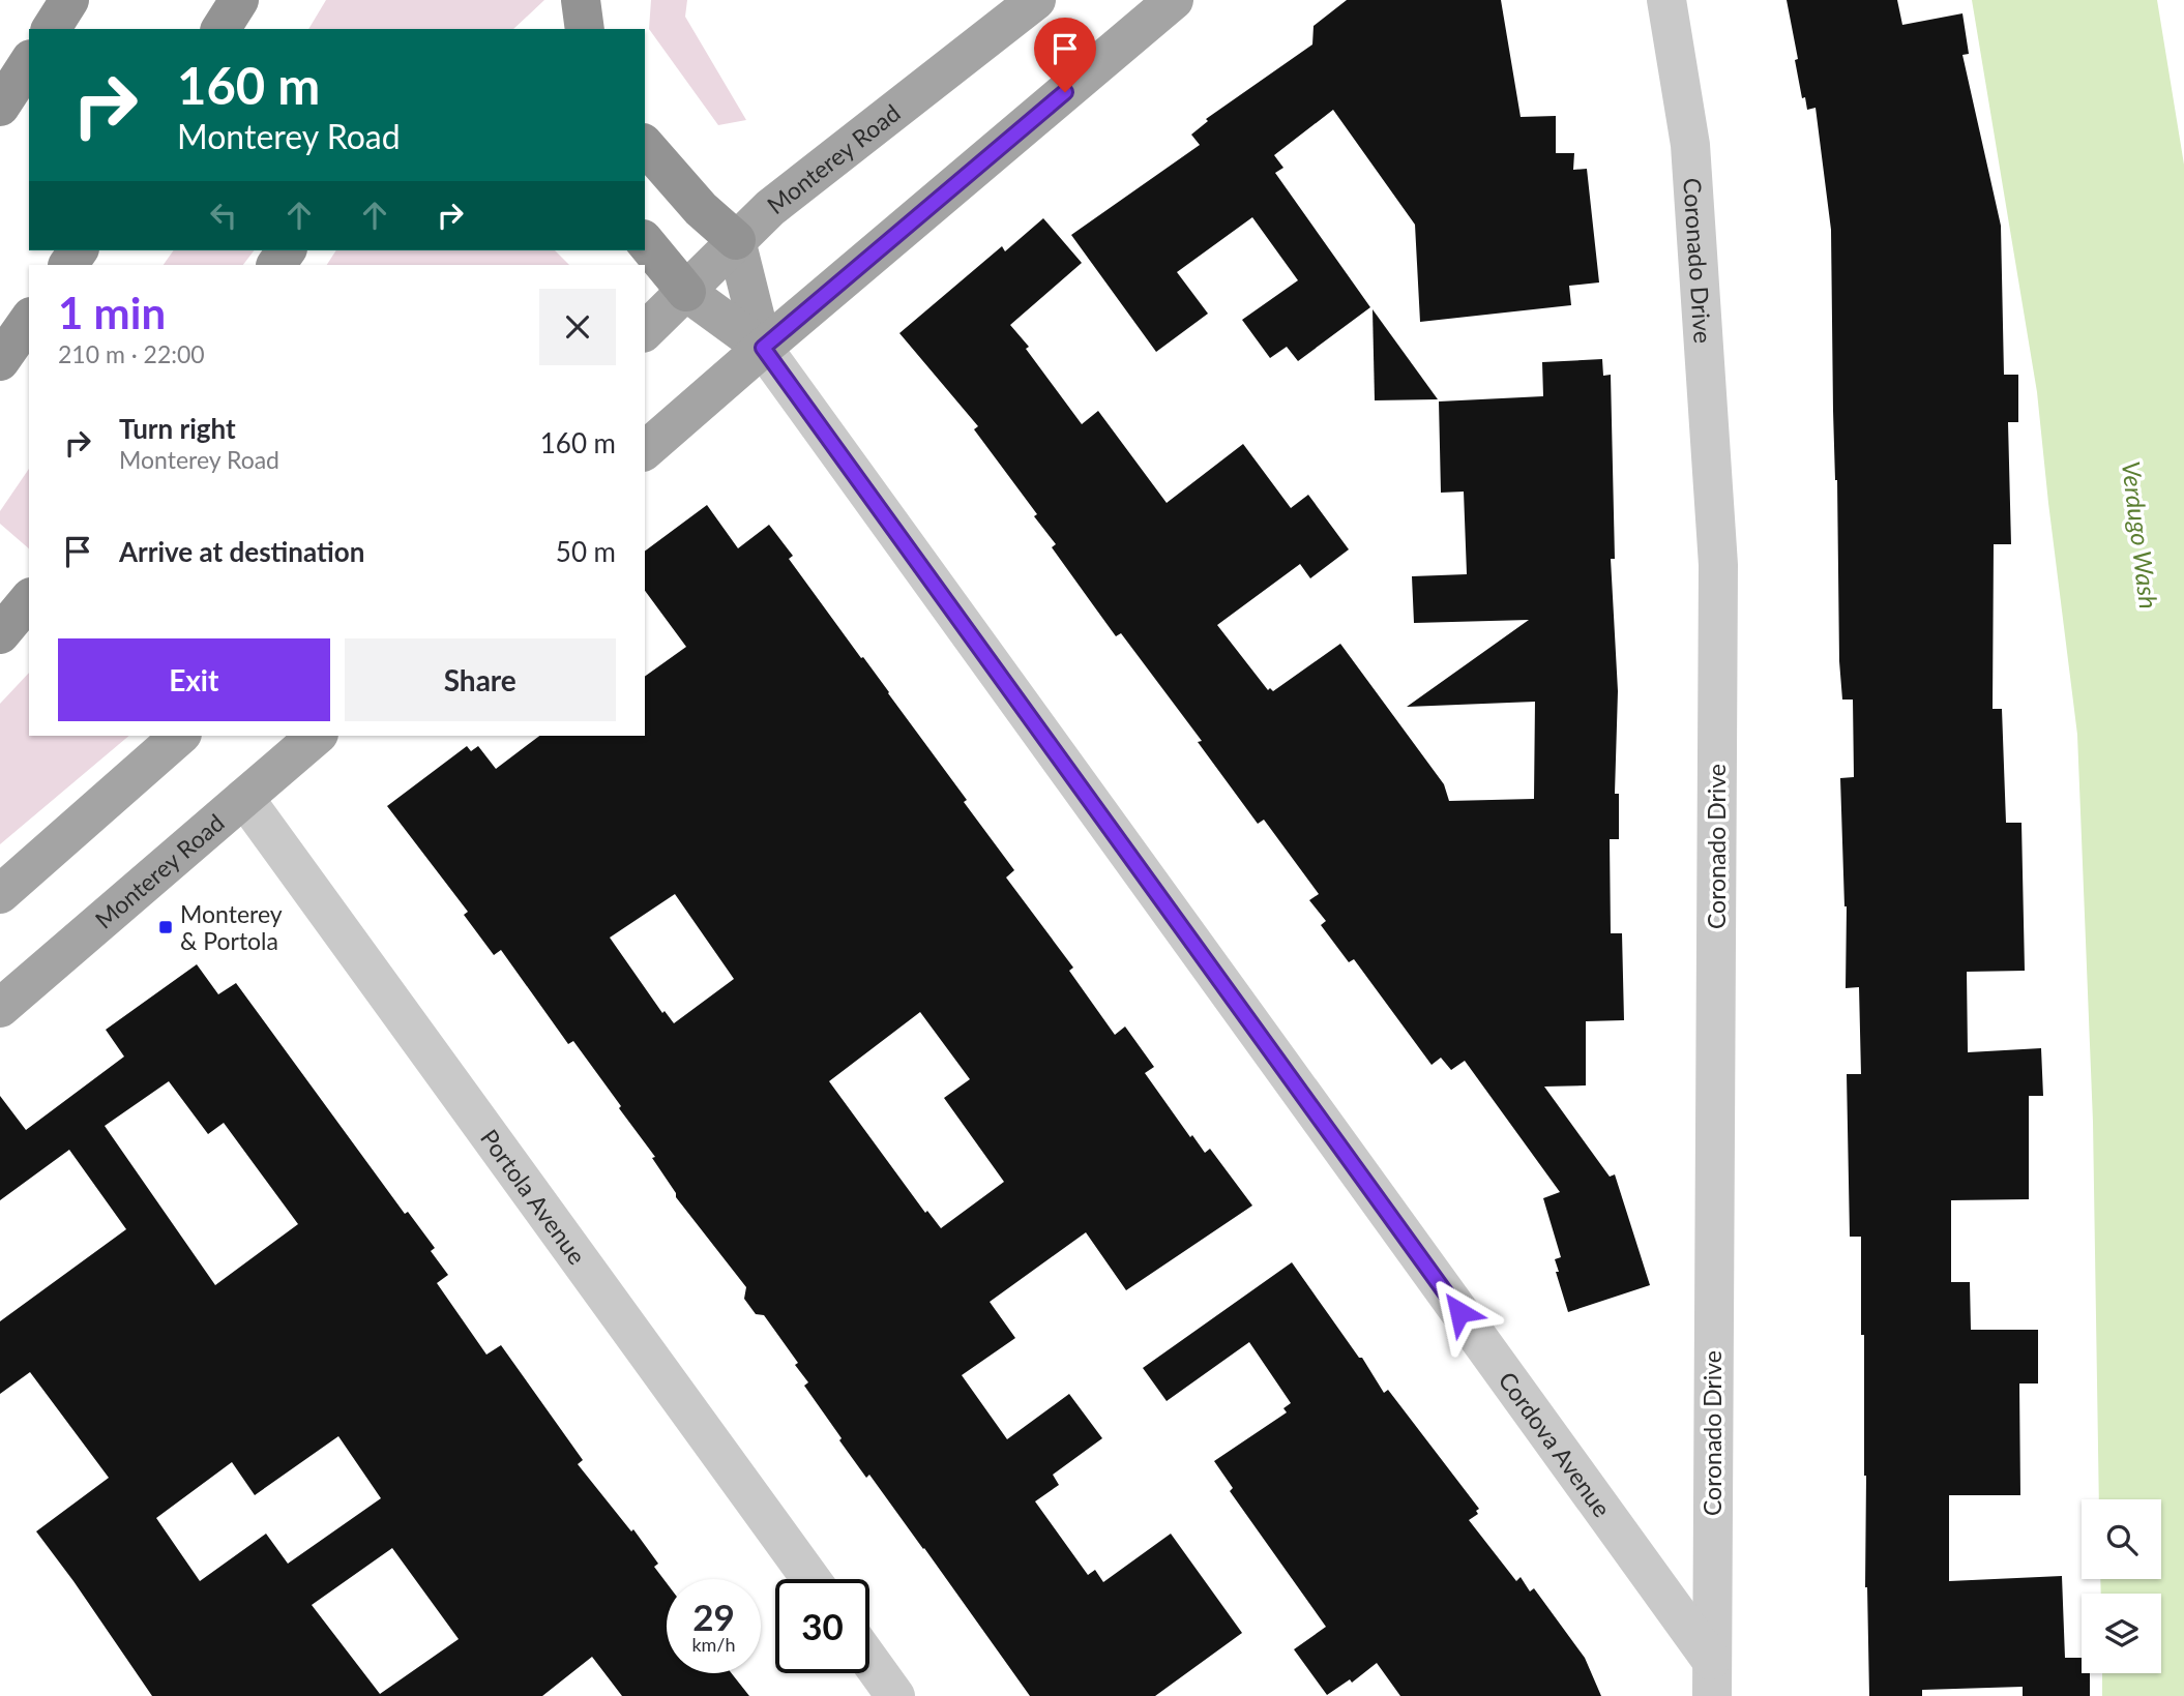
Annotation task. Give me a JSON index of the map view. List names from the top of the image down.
{
  "streets": {
    "main road": ["Monterey Road"],
    "street": ["Coronado Drive", "Portola Avenue", "Cordova Avenue"]
  },
  "crossings": [
    ["Monterey Road", "Portola Avenue"],
    ["Coronado Drive", "Cordova Avenue"]
  ],
  "water": ["Verdugo Wash"],
  "places": {
    "transit": ["Monterey & Portola"]
  },
  "page": {
    "turn": ["160 m", "Monterey Road"],
    "heading": ["1 min", "210 m · 22:00"],
    "list": [
      {
        "name": "Turn right",
        "note": "Monterey Road",
        "value": "160 m"
      },
      {
        "name": "Arrive at destination",
        "value": "50 m"
      }
    ],
    "buttons": ["Exit", "Share"],
    "speed": "29 km/h",
    "limit": "30"
  }
}
